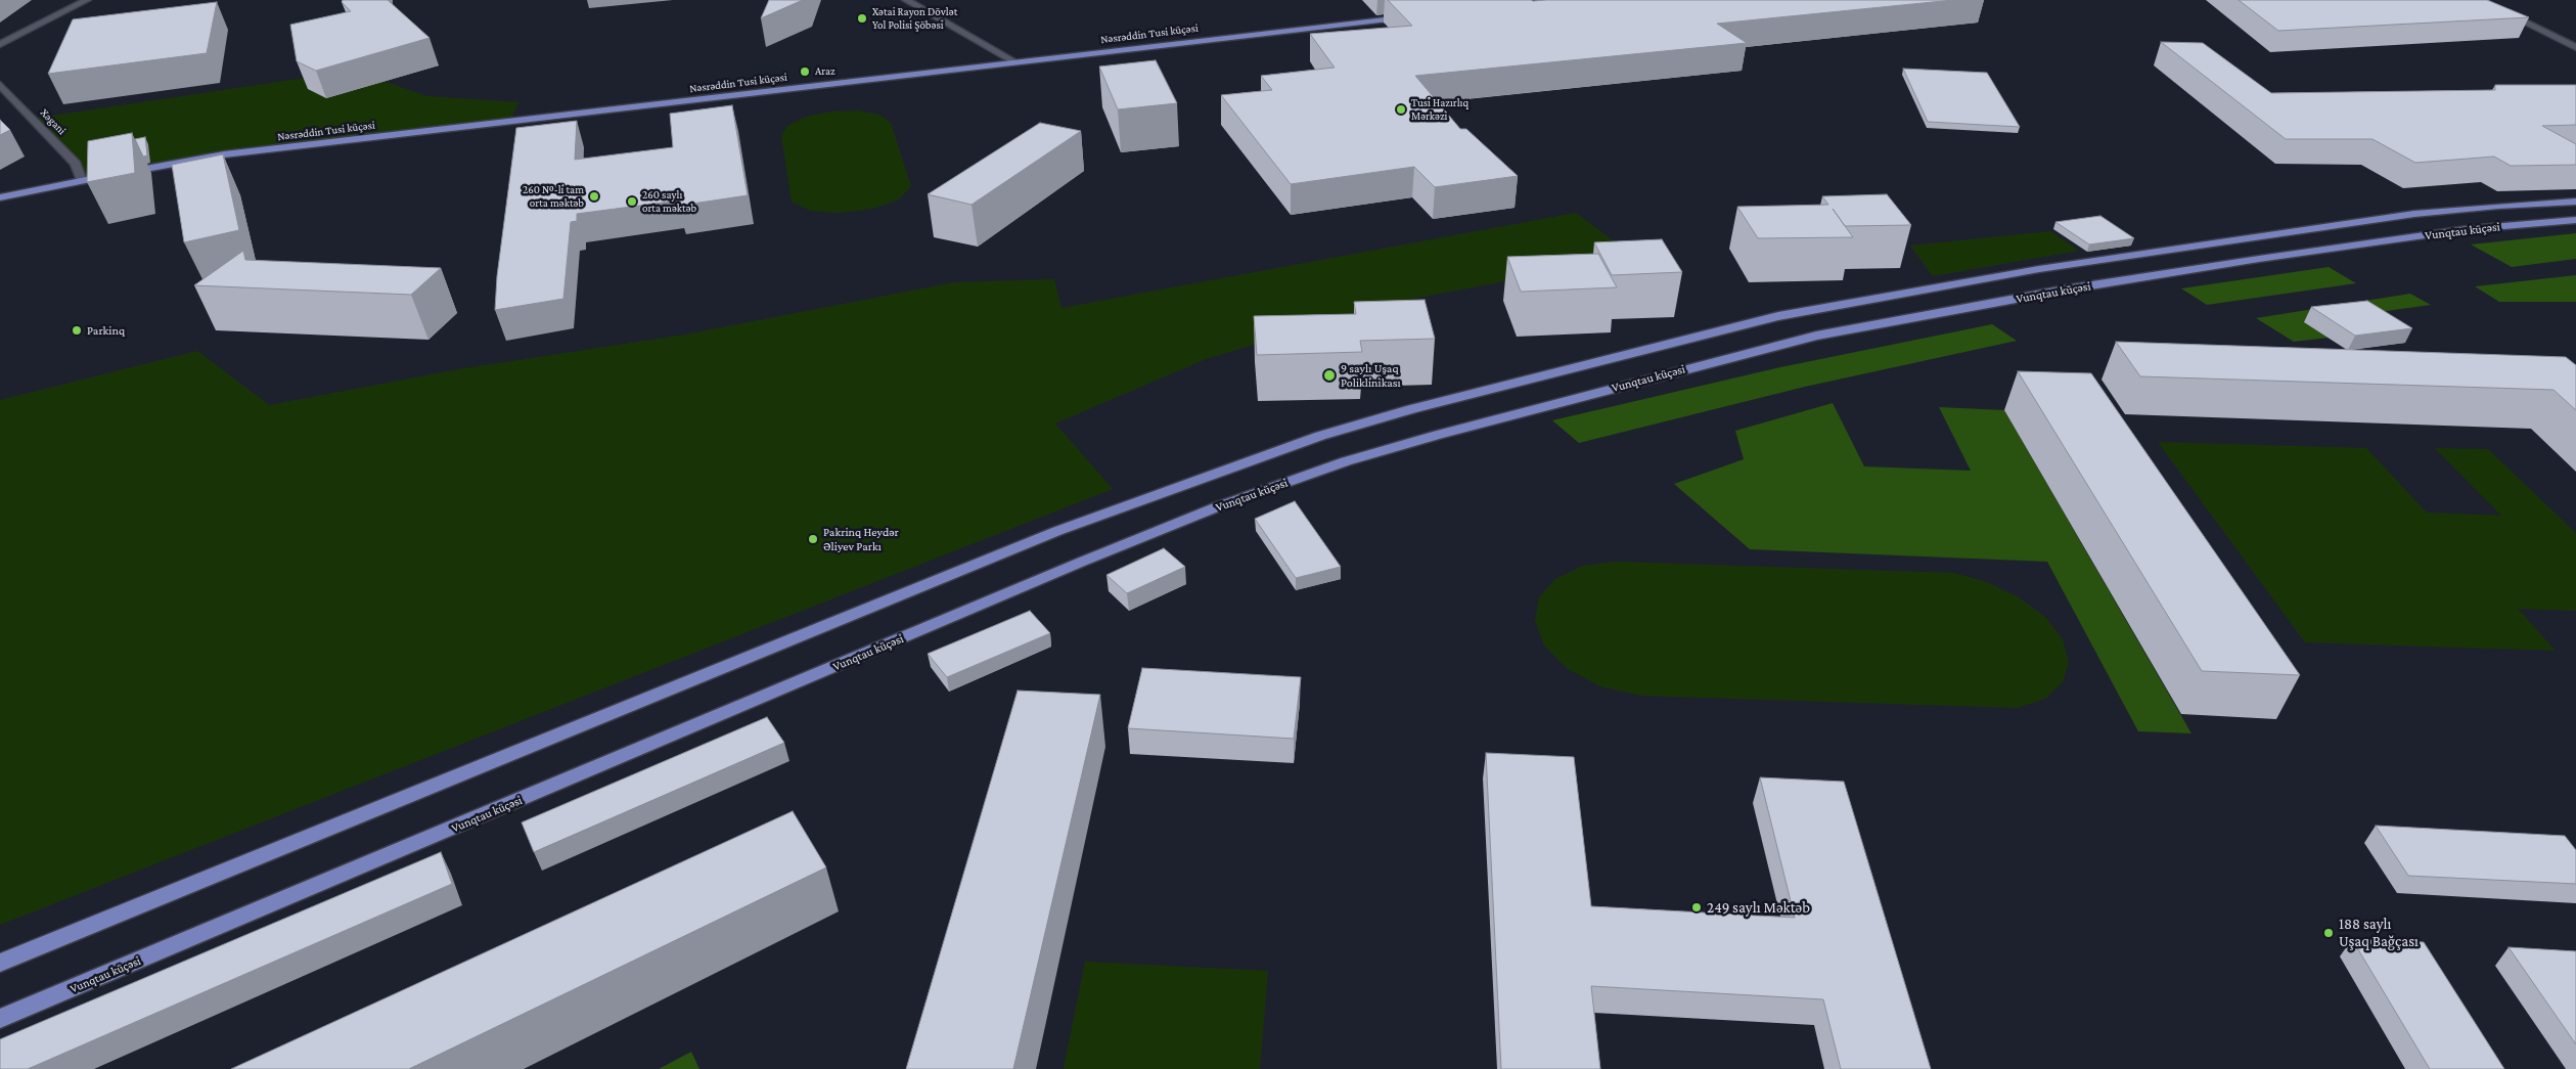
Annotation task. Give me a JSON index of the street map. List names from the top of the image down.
{
  "streets": {
    "main road": ["Nəsrəddin Tusi küçəsi", "Vunqtau küçəsi"],
    "street": ["Xəgani"]
  },
  "crossings": [
    ["Nəsrəddin Tusi küçəsi", "Xəgani"]
  ],
  "places": [
    "Xətai Rayon Dövlət Yol Polisi Şöbəsi",
    "Araz",
    "Tusi Hazırlıq Mərkəzi",
    "260 №-li tam orta məktəb",
    "260 saylı orta məktəb",
    "Parkinq",
    "9 saylı Uşaq Poliklinikası",
    "Pakrinq Heydər Əliyev Parkı",
    "249 saylı Məktəb",
    "188 saylı Uşaq Bağçası"
  ]
}
